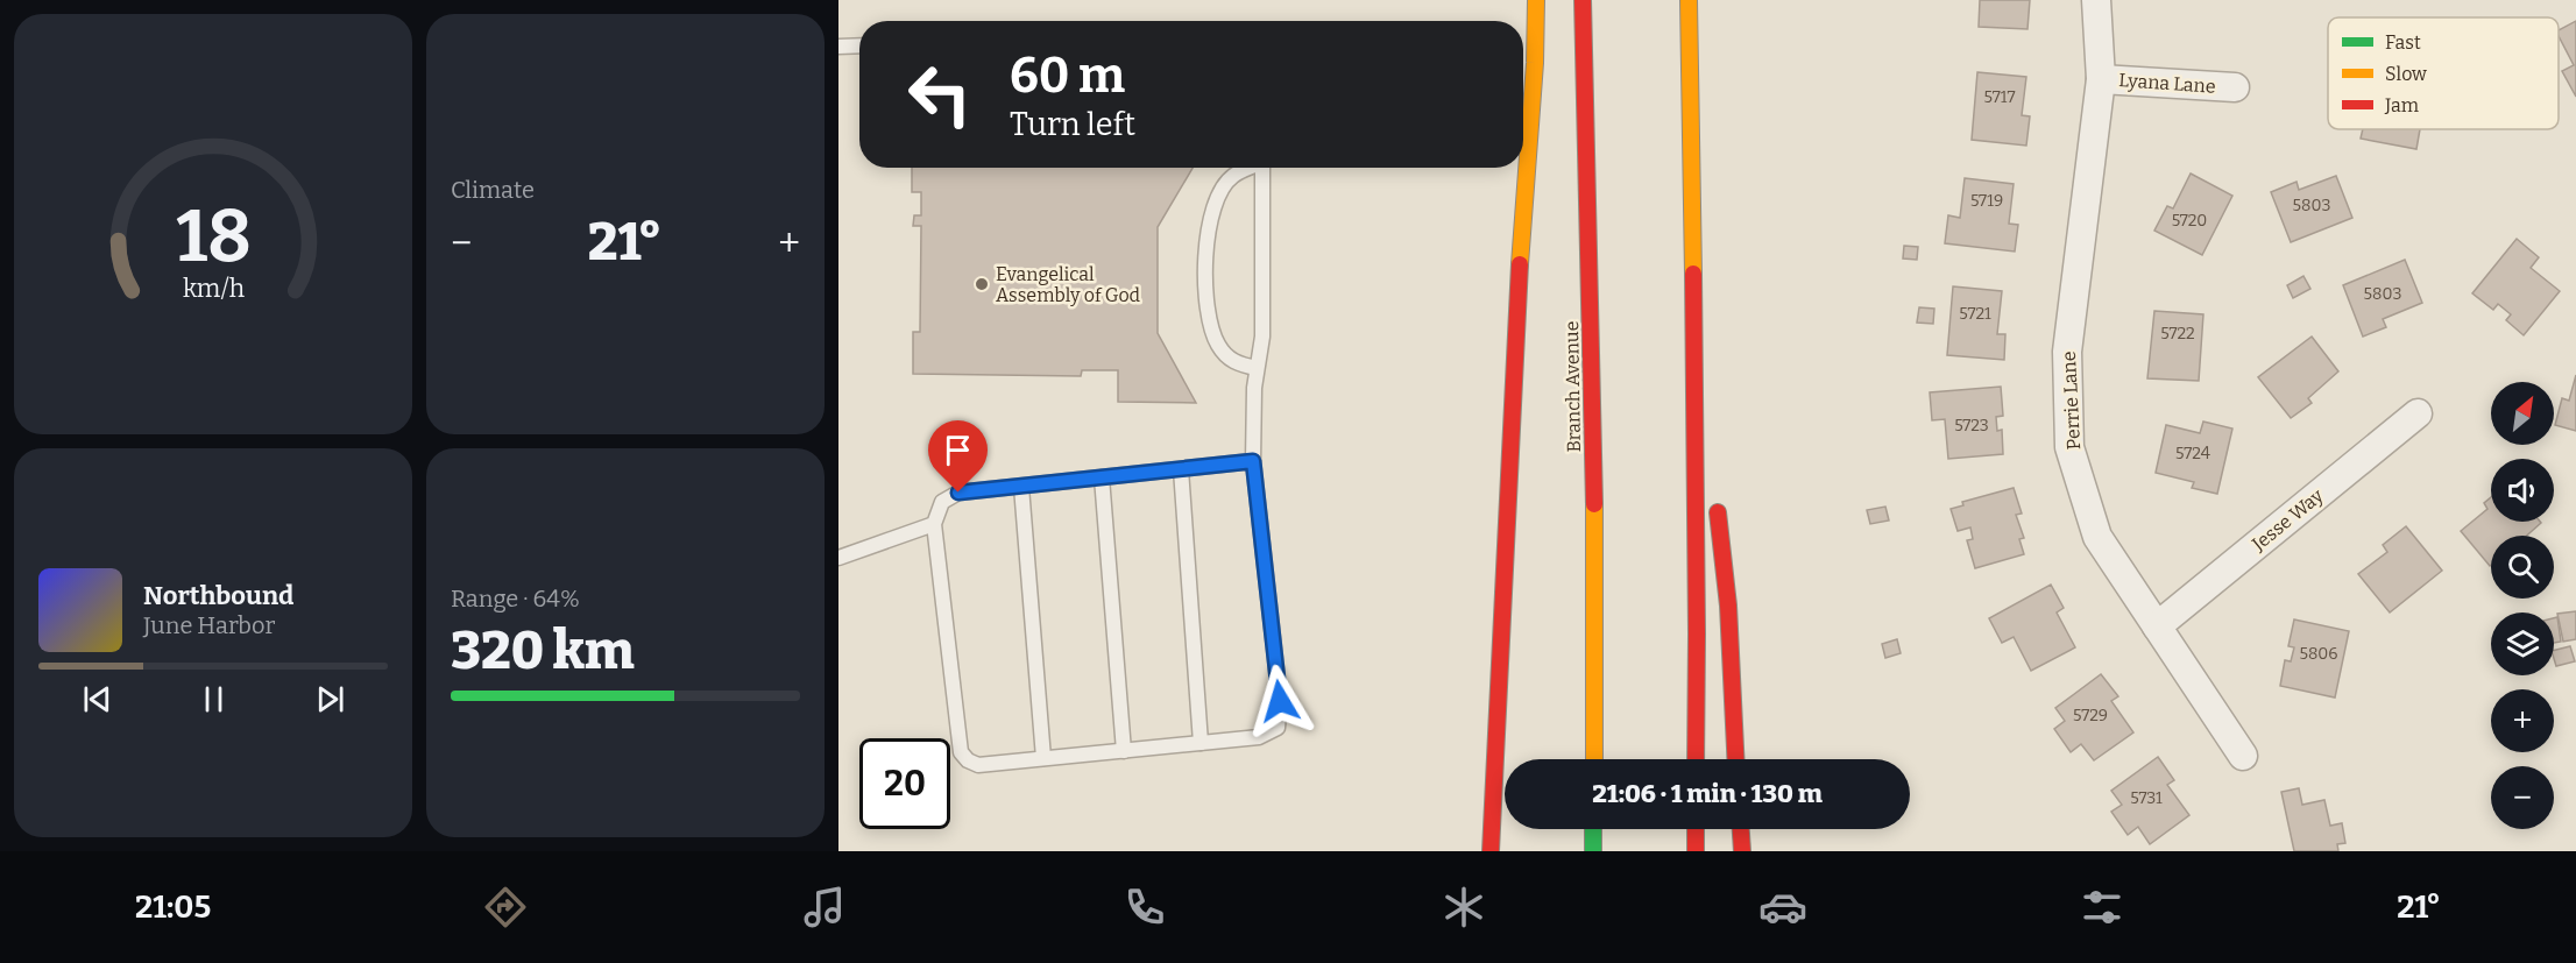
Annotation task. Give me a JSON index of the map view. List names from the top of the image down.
{
  "streets": {
    "highway": ["Branch Avenue"],
    "street": ["Lyana Lane", "Perrie Lane", "Jesse Way"]
  },
  "crossings": [
    ["Lyana Lane", "Perrie Lane"],
    ["Perrie Lane", "Jesse Way"]
  ],
  "places": ["Evangelical Assembly of God"],
  "house_numbers": [
    "5717",
    "5719",
    "5803",
    "5720",
    "5803",
    "5721",
    "5722",
    "5723",
    "5724",
    "5806",
    "5729",
    "5731"
  ],
  "legend": ["Fast", "Slow", "Jam"],
  "north": "top right",
  "page": {
    "tile": [
      "Climate",
      ["Range · 64%", "320 km"]
    ],
    "turn": ["60 m", "Turn left"],
    "heat": ["−", "21°", "+"],
    "map_buttons": ["+", "−"],
    "song": ["Northbound", "June Harbor"],
    "limit": "20",
    "trip": "21:06 · 1 min · 130 m",
    "tabs": ["21:05", "21°"],
    "gauge": ["18", "km/h"]
  }
}
